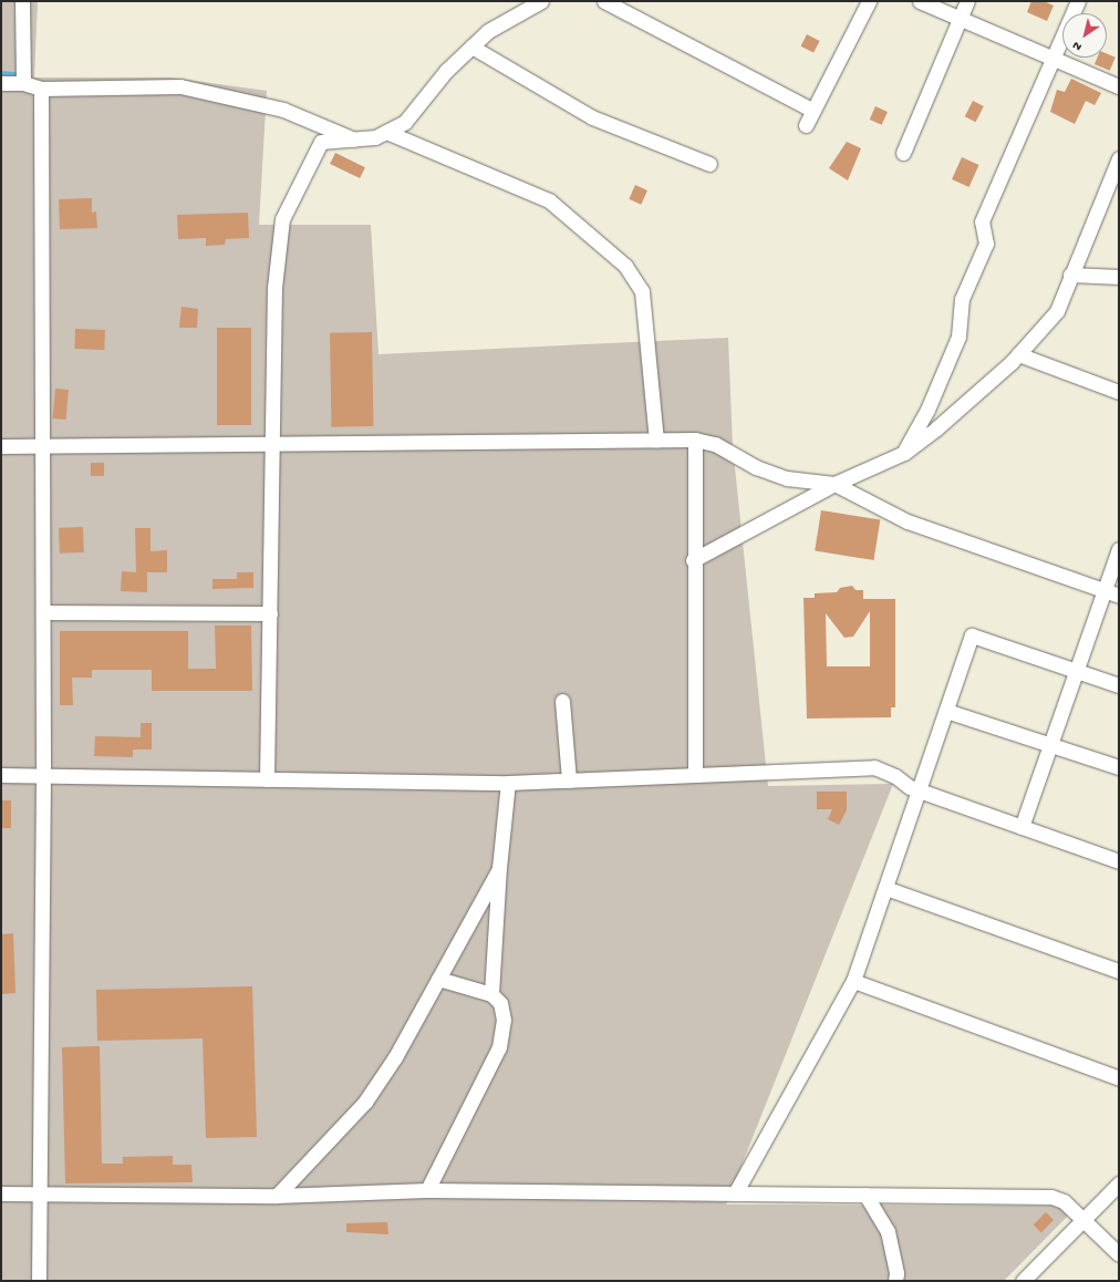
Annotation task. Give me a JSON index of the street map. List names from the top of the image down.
{
  "north": "bottom left"
}
